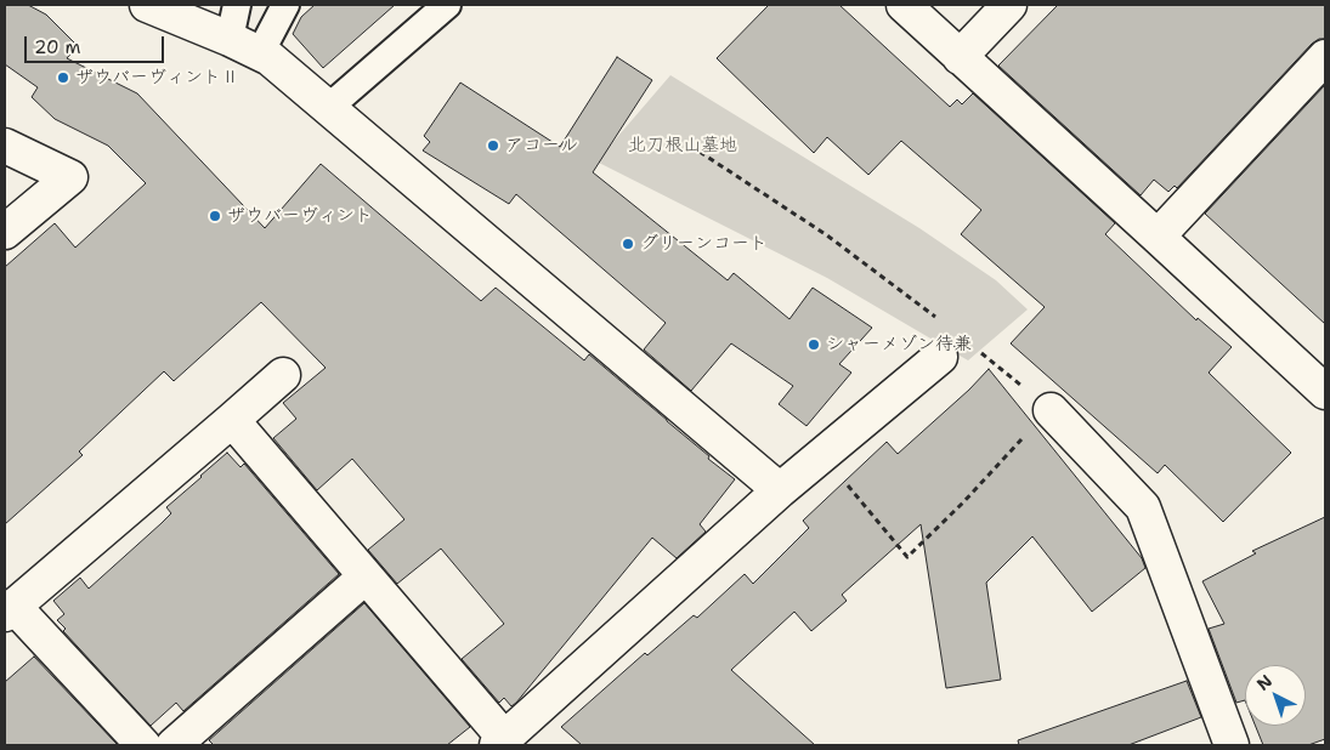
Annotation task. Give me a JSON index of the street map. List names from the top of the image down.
{
  "parks": ["北刀根山墓地"],
  "places": [
    "ザウバーヴィントⅡ",
    "アコール",
    "ザウバーヴィント",
    "グリーンコート",
    "シャーメゾン待兼"
  ],
  "scale_bar": "20 m",
  "north": "top left"
}
